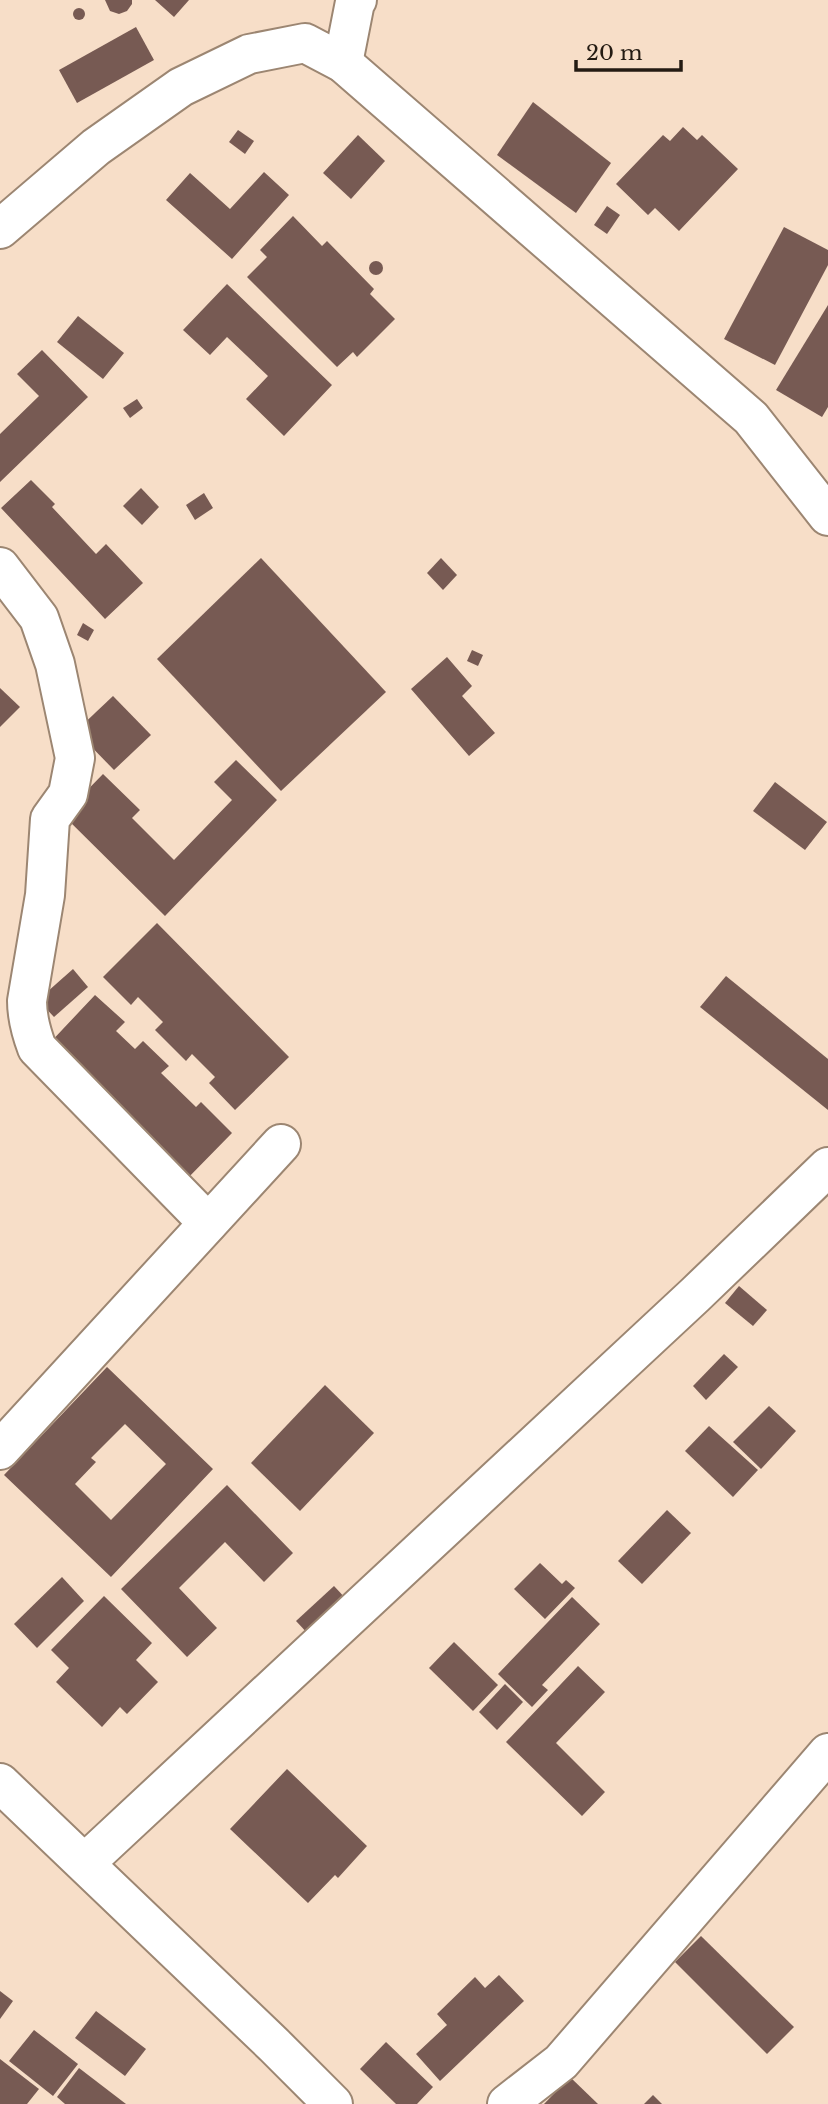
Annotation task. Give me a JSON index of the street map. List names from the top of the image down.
{
  "scale_bar": "20 m"
}
